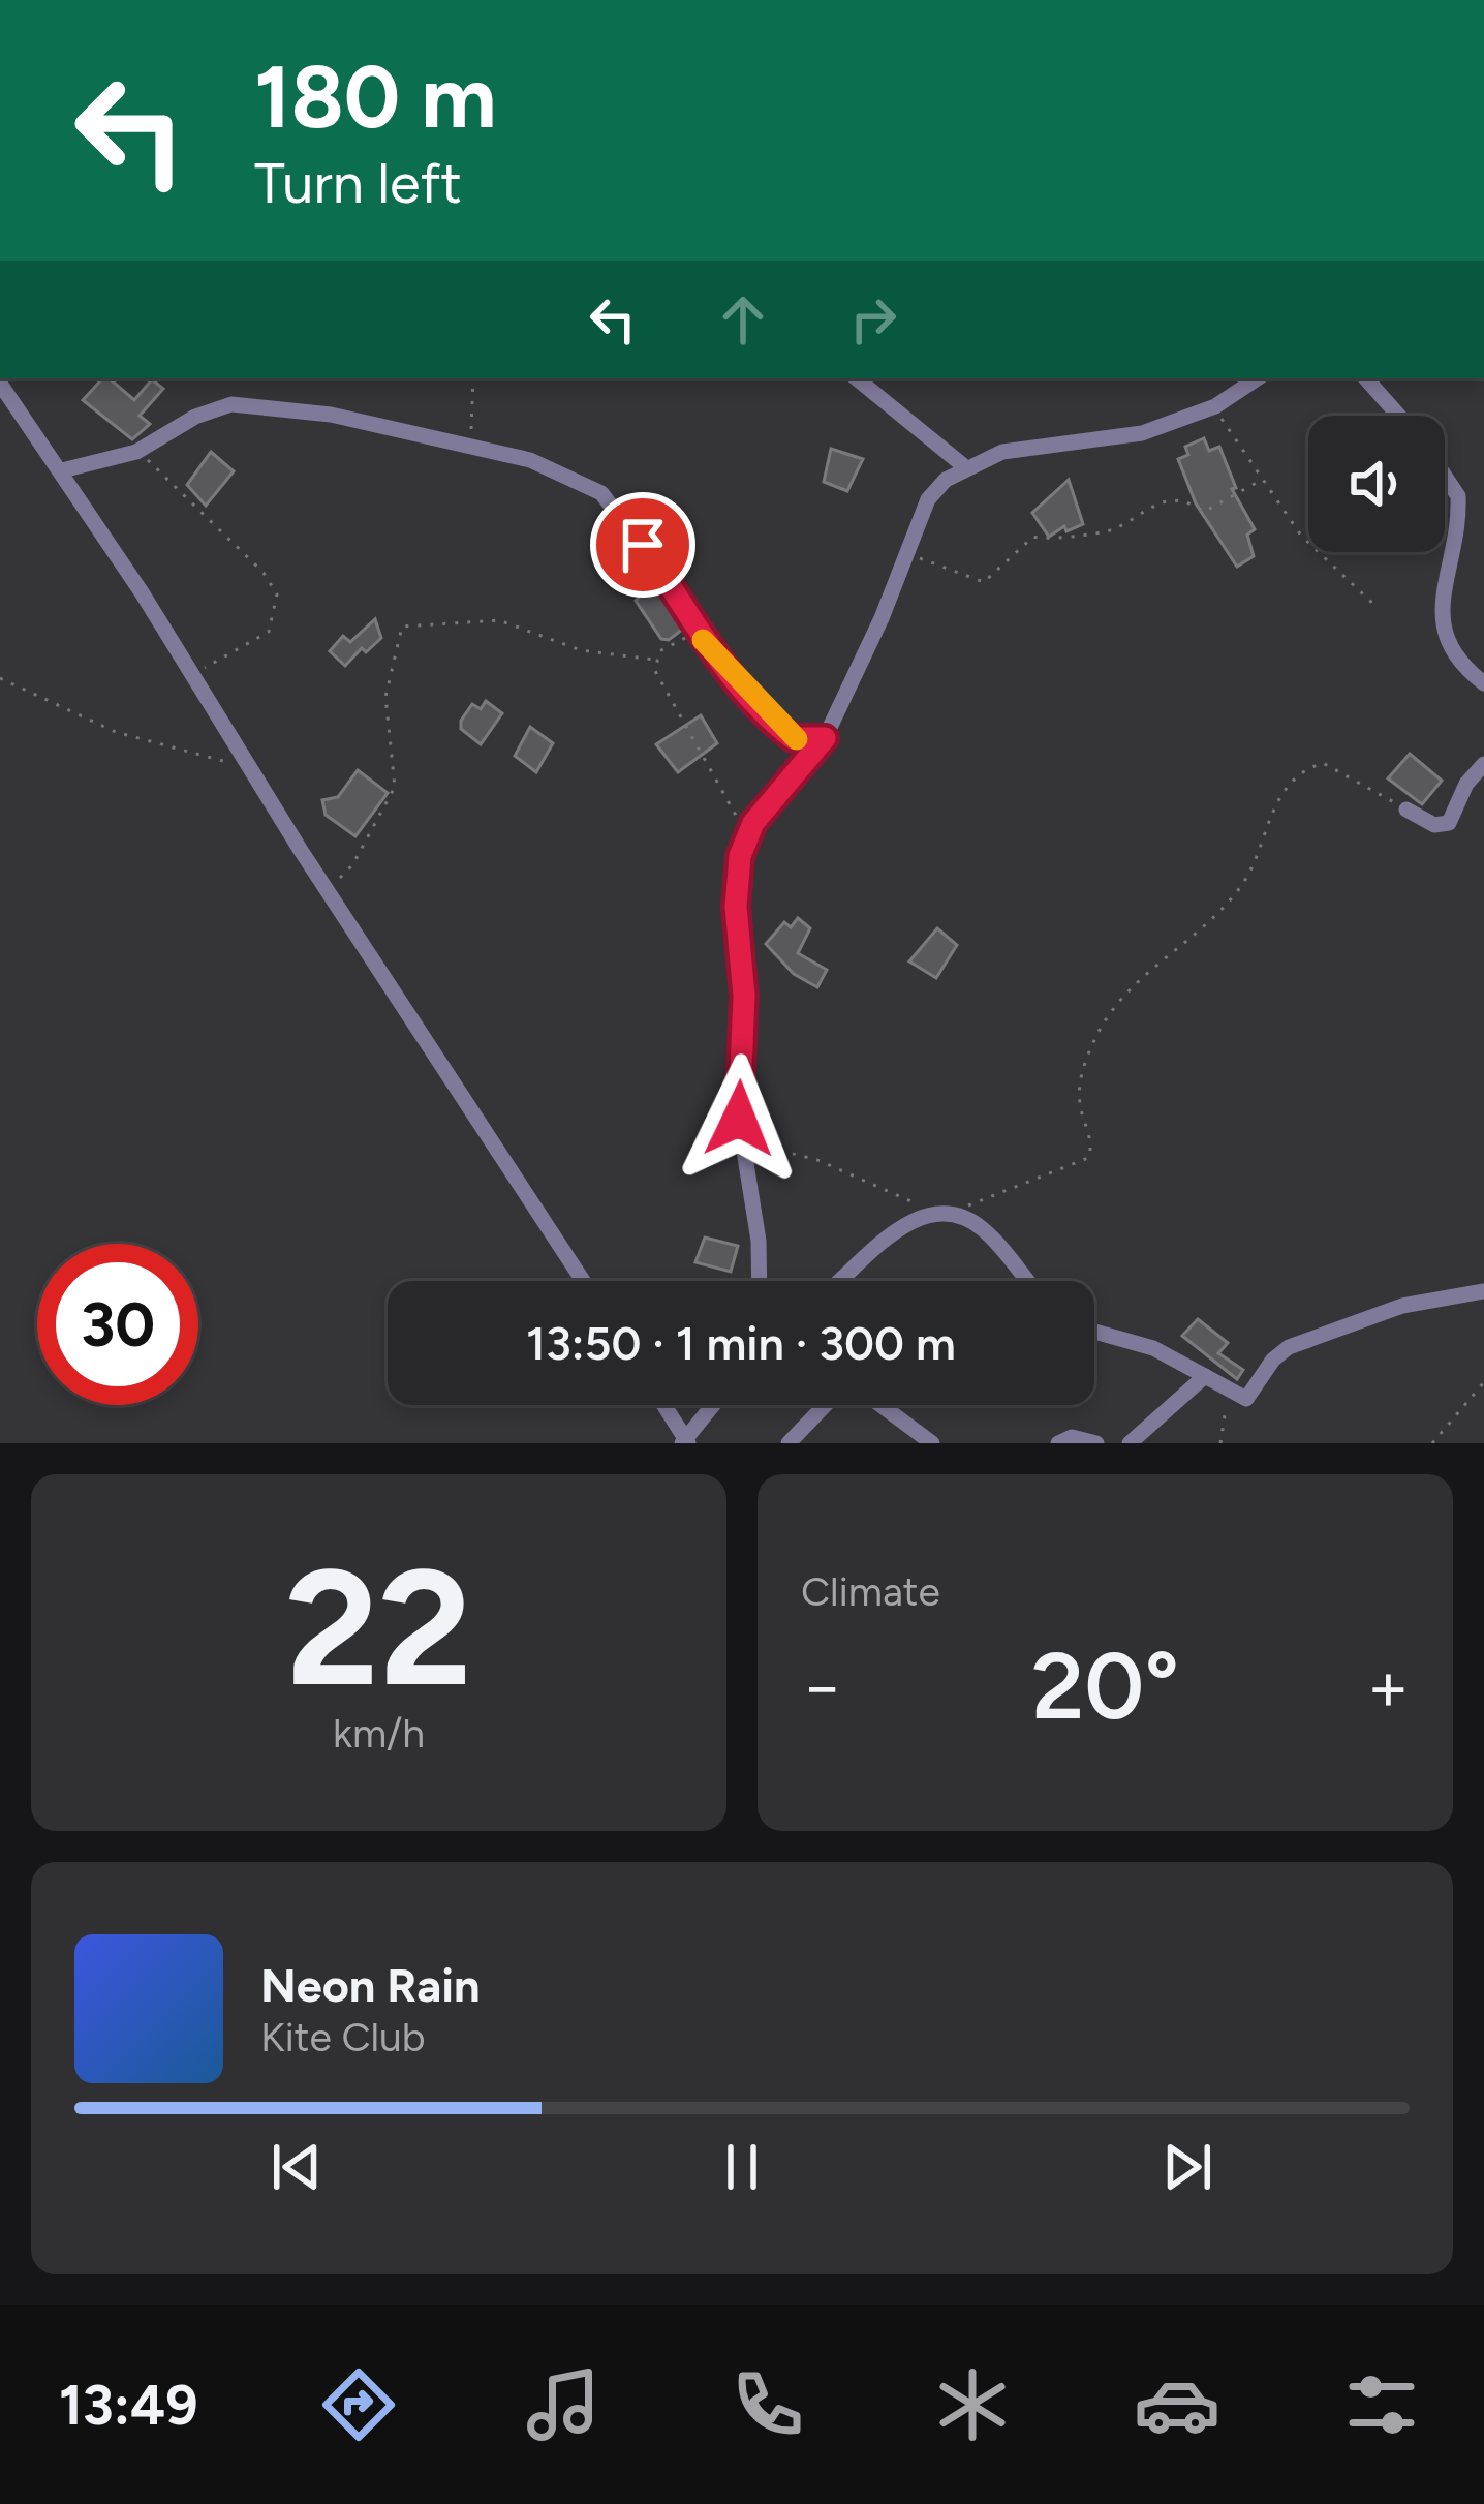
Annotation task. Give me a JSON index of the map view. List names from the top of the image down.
{
  "page": {
    "turn": ["180 m", "Turn left"],
    "limit": "30",
    "trip": "13:50 · 1 min · 300 m",
    "tile": [
      ["22", "km/h"],
      "Climate"
    ],
    "heat": ["−", "20°", "+"],
    "song": ["Neon Rain", "Kite Club"],
    "tabs": "13:49"
  }
}
